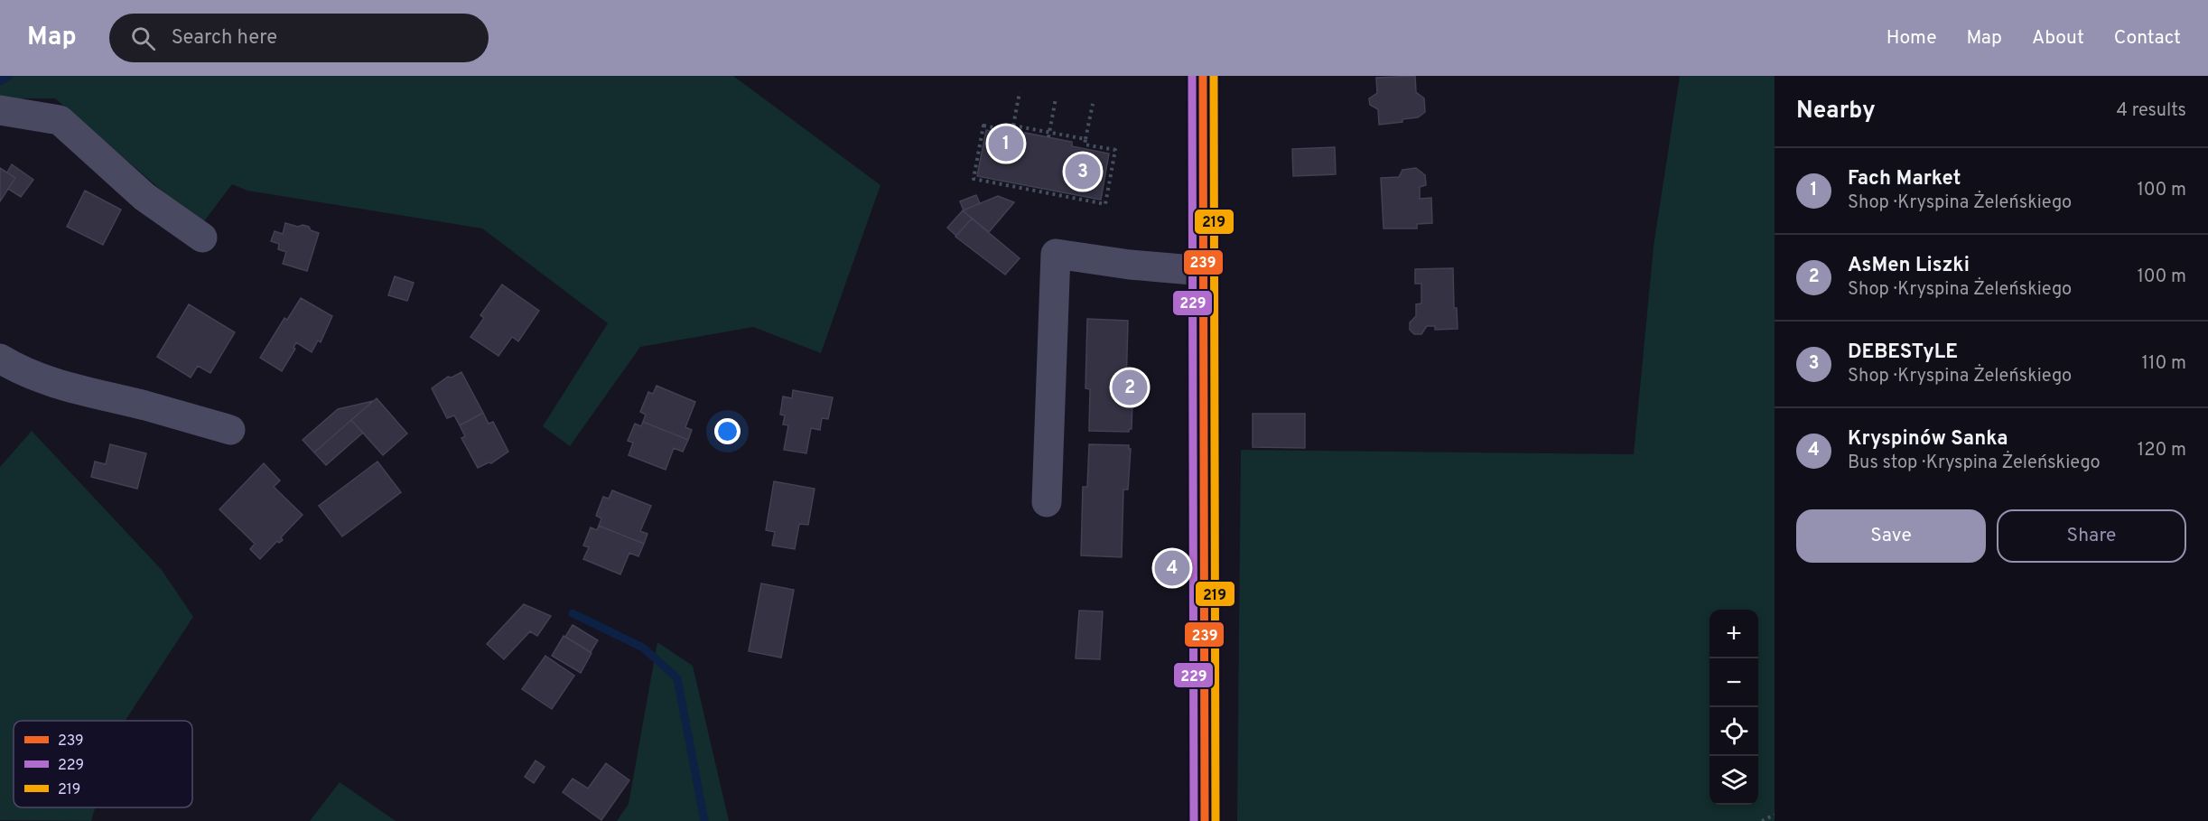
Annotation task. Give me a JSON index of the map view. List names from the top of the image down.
{
  "lines": ["transit line 239", "transit line 229", "transit line 219"],
  "legend": ["239", "229", "219"],
  "page": {
    "header": "Map",
    "search": "Search here",
    "nav": [
      "Home",
      "Map",
      "About",
      "Contact"
    ],
    "heading": ["Nearby", "4 results"],
    "pins": [
      "1",
      "3",
      "2",
      "4"
    ],
    "list": [
      {
        "mark": "1",
        "name": "Fach Market",
        "note": "Shop · Kryspina Żeleńskiego",
        "value": "100 m"
      },
      {
        "mark": "2",
        "name": "AsMen Liszki",
        "note": "Shop · Kryspina Żeleńskiego",
        "value": "100 m"
      },
      {
        "mark": "3",
        "name": "DEBESTyLE",
        "note": "Shop · Kryspina Żeleńskiego",
        "value": "110 m"
      },
      {
        "mark": "4",
        "name": "Kryspinów Sanka",
        "note": "Bus stop · Kryspina Żeleńskiego",
        "value": "120 m"
      }
    ],
    "buttons": ["Save", "Share"],
    "map_buttons": ["+", "−"]
  }
}
